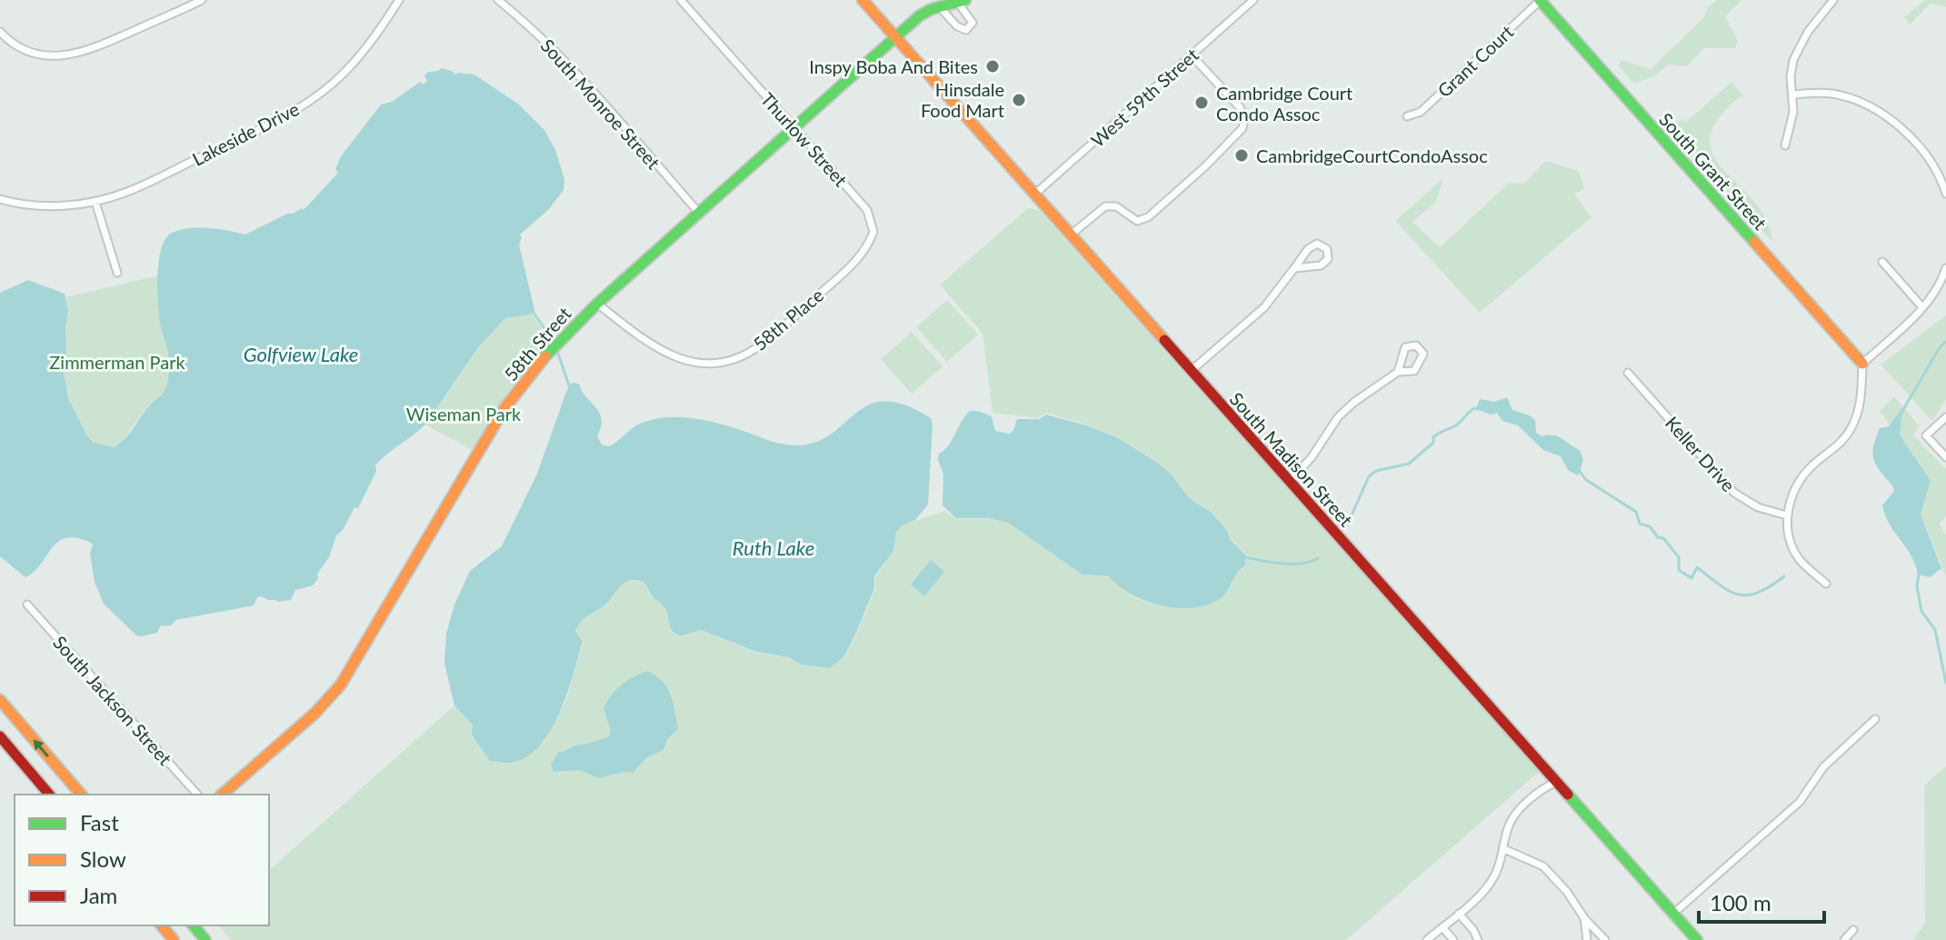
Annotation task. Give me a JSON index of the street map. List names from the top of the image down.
{
  "streets": {
    "main road": ["South Grant Street", "58th Street", "South Madison Street"],
    "street": [
      "Grant Court",
      "West 59th Street",
      "South Monroe Street",
      "Lakeside Drive",
      "Thurlow Street",
      "58th Place",
      "Keller Drive",
      "South Jackson Street"
    ]
  },
  "crossings": [
    ["Grant Court", "South Grant Street"],
    ["West 59th Street", "South Madison Street"],
    ["South Monroe Street", "58th Street"],
    ["Thurlow Street", "58th Place"],
    ["Thurlow Street", "58th Street"],
    ["58th Place", "58th Street"],
    ["58th Street", "South Madison Street"]
  ],
  "water": ["Golfview Lake", "Ruth Lake"],
  "parks": ["Zimmerman Park", "Wiseman Park"],
  "places": [
    "Inspy Boba And Bites",
    "Hinsdale Food Mart",
    "Cambridge Court Condo Assoc",
    "CambridgeCourtCondoAssoc"
  ],
  "legend": ["Fast", "Slow", "Jam"],
  "scale_bar": "100 m"
}
